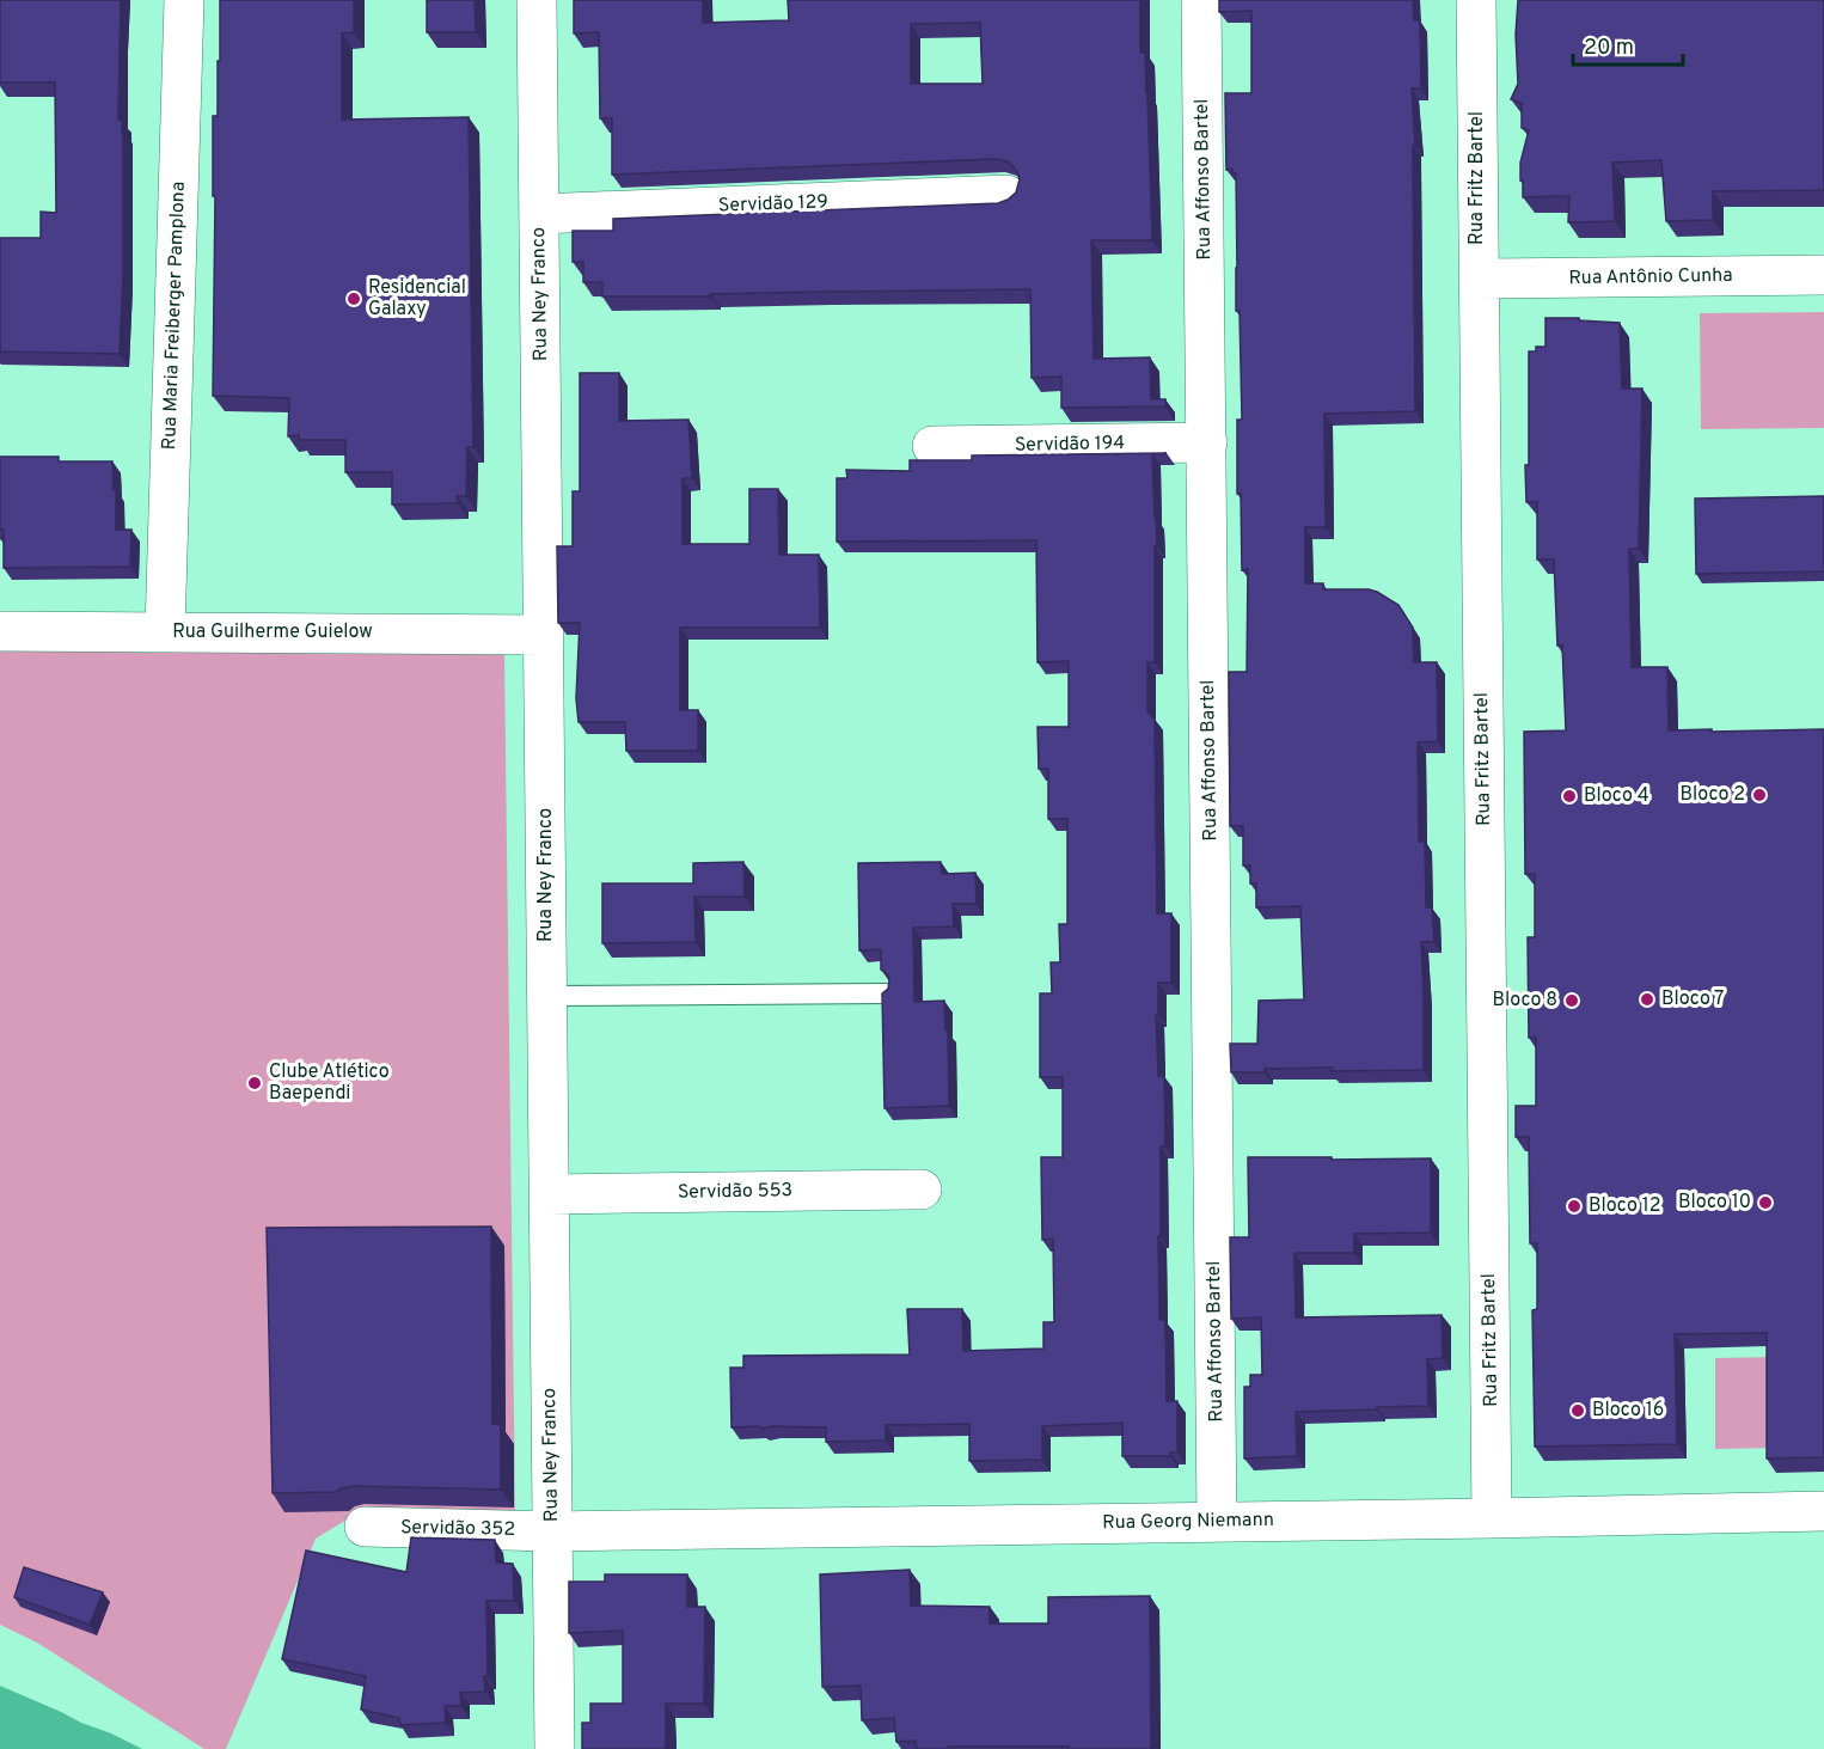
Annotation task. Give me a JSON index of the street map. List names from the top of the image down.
{
  "streets": {
    "street": [
      "Rua Fritz Bartel",
      "Rua Affonso Bartel",
      "Servidão 129",
      "Rua Antônio Cunha",
      "Rua Ney Franco",
      "Rua Maria Freiberger Pamplona",
      "Servidão 194",
      "Rua Guilherme Guielow",
      "Servidão 553",
      "Rua Georg Niemann",
      "Servidão 352"
    ]
  },
  "crossings": [
    ["Rua Fritz Bartel", "Rua Antônio Cunha"],
    ["Rua Fritz Bartel", "Rua Georg Niemann"],
    ["Rua Affonso Bartel", "Servidão 194"],
    ["Rua Affonso Bartel", "Rua Georg Niemann"],
    ["Servidão 129", "Rua Ney Franco"],
    ["Rua Ney Franco", "Rua Guilherme Guielow"],
    ["Rua Ney Franco", "Servidão 553"],
    ["Rua Ney Franco", "Rua Georg Niemann"],
    ["Rua Ney Franco", "Servidão 352"],
    ["Rua Maria Freiberger Pamplona", "Rua Guilherme Guielow"],
    ["Rua Georg Niemann", "Servidão 352"]
  ],
  "places": [
    "Residencial Galaxy",
    "Bloco 2",
    "Bloco 4",
    "Bloco 7",
    "Bloco 8",
    "Clube Atlético Baependi",
    "Bloco 10",
    "Bloco 12",
    "Bloco 16"
  ],
  "scale_bar": "20 m"
}
